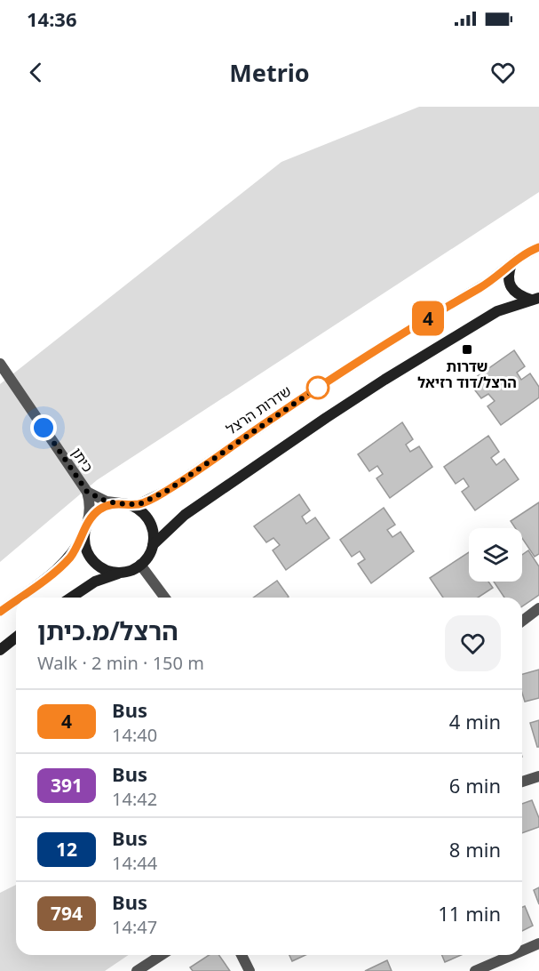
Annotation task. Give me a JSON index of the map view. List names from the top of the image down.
{
  "streets": {
    "main road": ["שדרות הרצל"],
    "street": ["כיתן"]
  },
  "crossings": [
    ["שדרות הרצל", "כיתן"]
  ],
  "places": {
    "transit": ["שדרות הרצל/דוד רזיאל"]
  },
  "lines": ["bus line 4"],
  "page": {
    "status": "14:36",
    "header": "Metrio",
    "on_map": "4",
    "heading": ["הרצל/מ.כיתן", "Walk · 2 min · 150 m"],
    "list": [
      {
        "mark": "4",
        "name": "Bus",
        "note": "14:40",
        "value": "4 min"
      },
      {
        "mark": "391",
        "name": "Bus",
        "note": "14:42",
        "value": "6 min"
      },
      {
        "mark": "12",
        "name": "Bus",
        "note": "14:44",
        "value": "8 min"
      },
      {
        "mark": "794",
        "name": "Bus",
        "note": "14:47",
        "value": "11 min"
      }
    ]
  }
}
